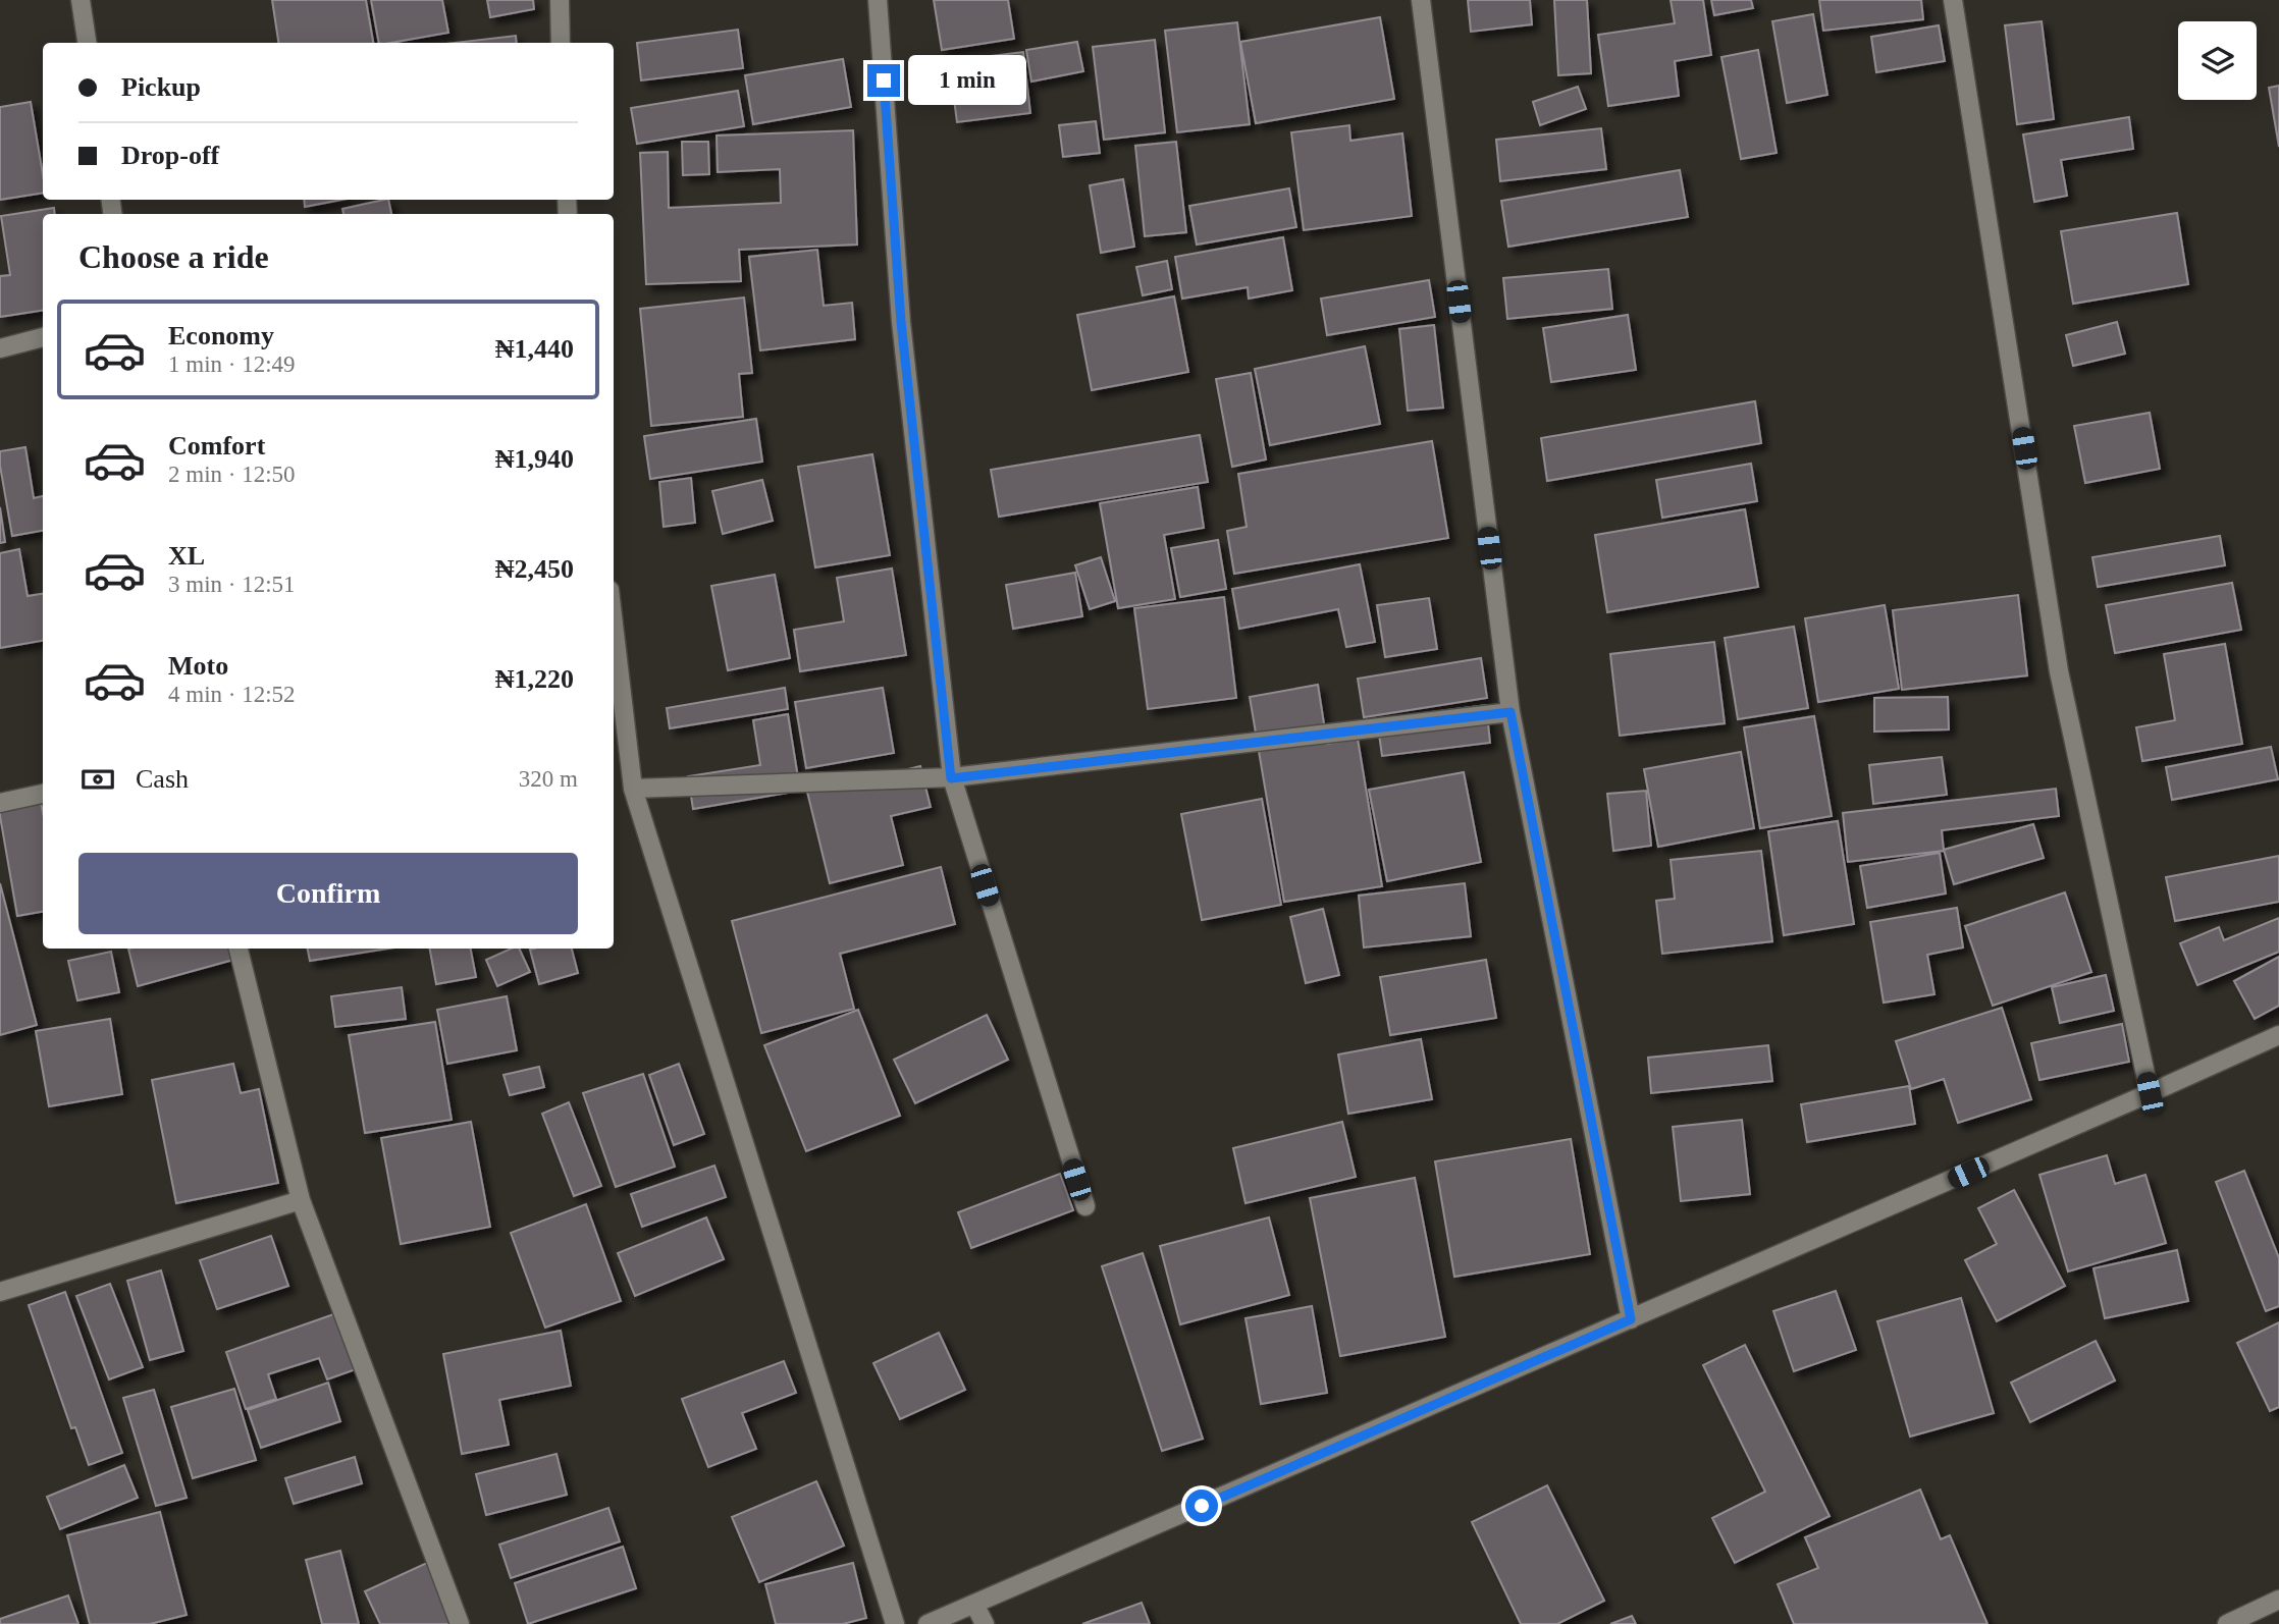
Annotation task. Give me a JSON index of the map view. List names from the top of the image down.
{
  "page": {
    "banner": ["Pickup", "Drop-off"],
    "bubble": "1 min",
    "heading": "Choose a ride",
    "list": [
      {
        "name": "Economy",
        "note": "1 min · 12:49",
        "value": "₦1,440"
      },
      {
        "name": "Comfort",
        "note": "2 min · 12:50",
        "value": "₦1,940"
      },
      {
        "name": "XL",
        "note": "3 min · 12:51",
        "value": "₦2,450"
      },
      {
        "name": "Moto",
        "note": "4 min · 12:52",
        "value": "₦1,220"
      }
    ],
    "pay": ["Cash", "320 m"],
    "buttons": "Confirm"
  }
}
